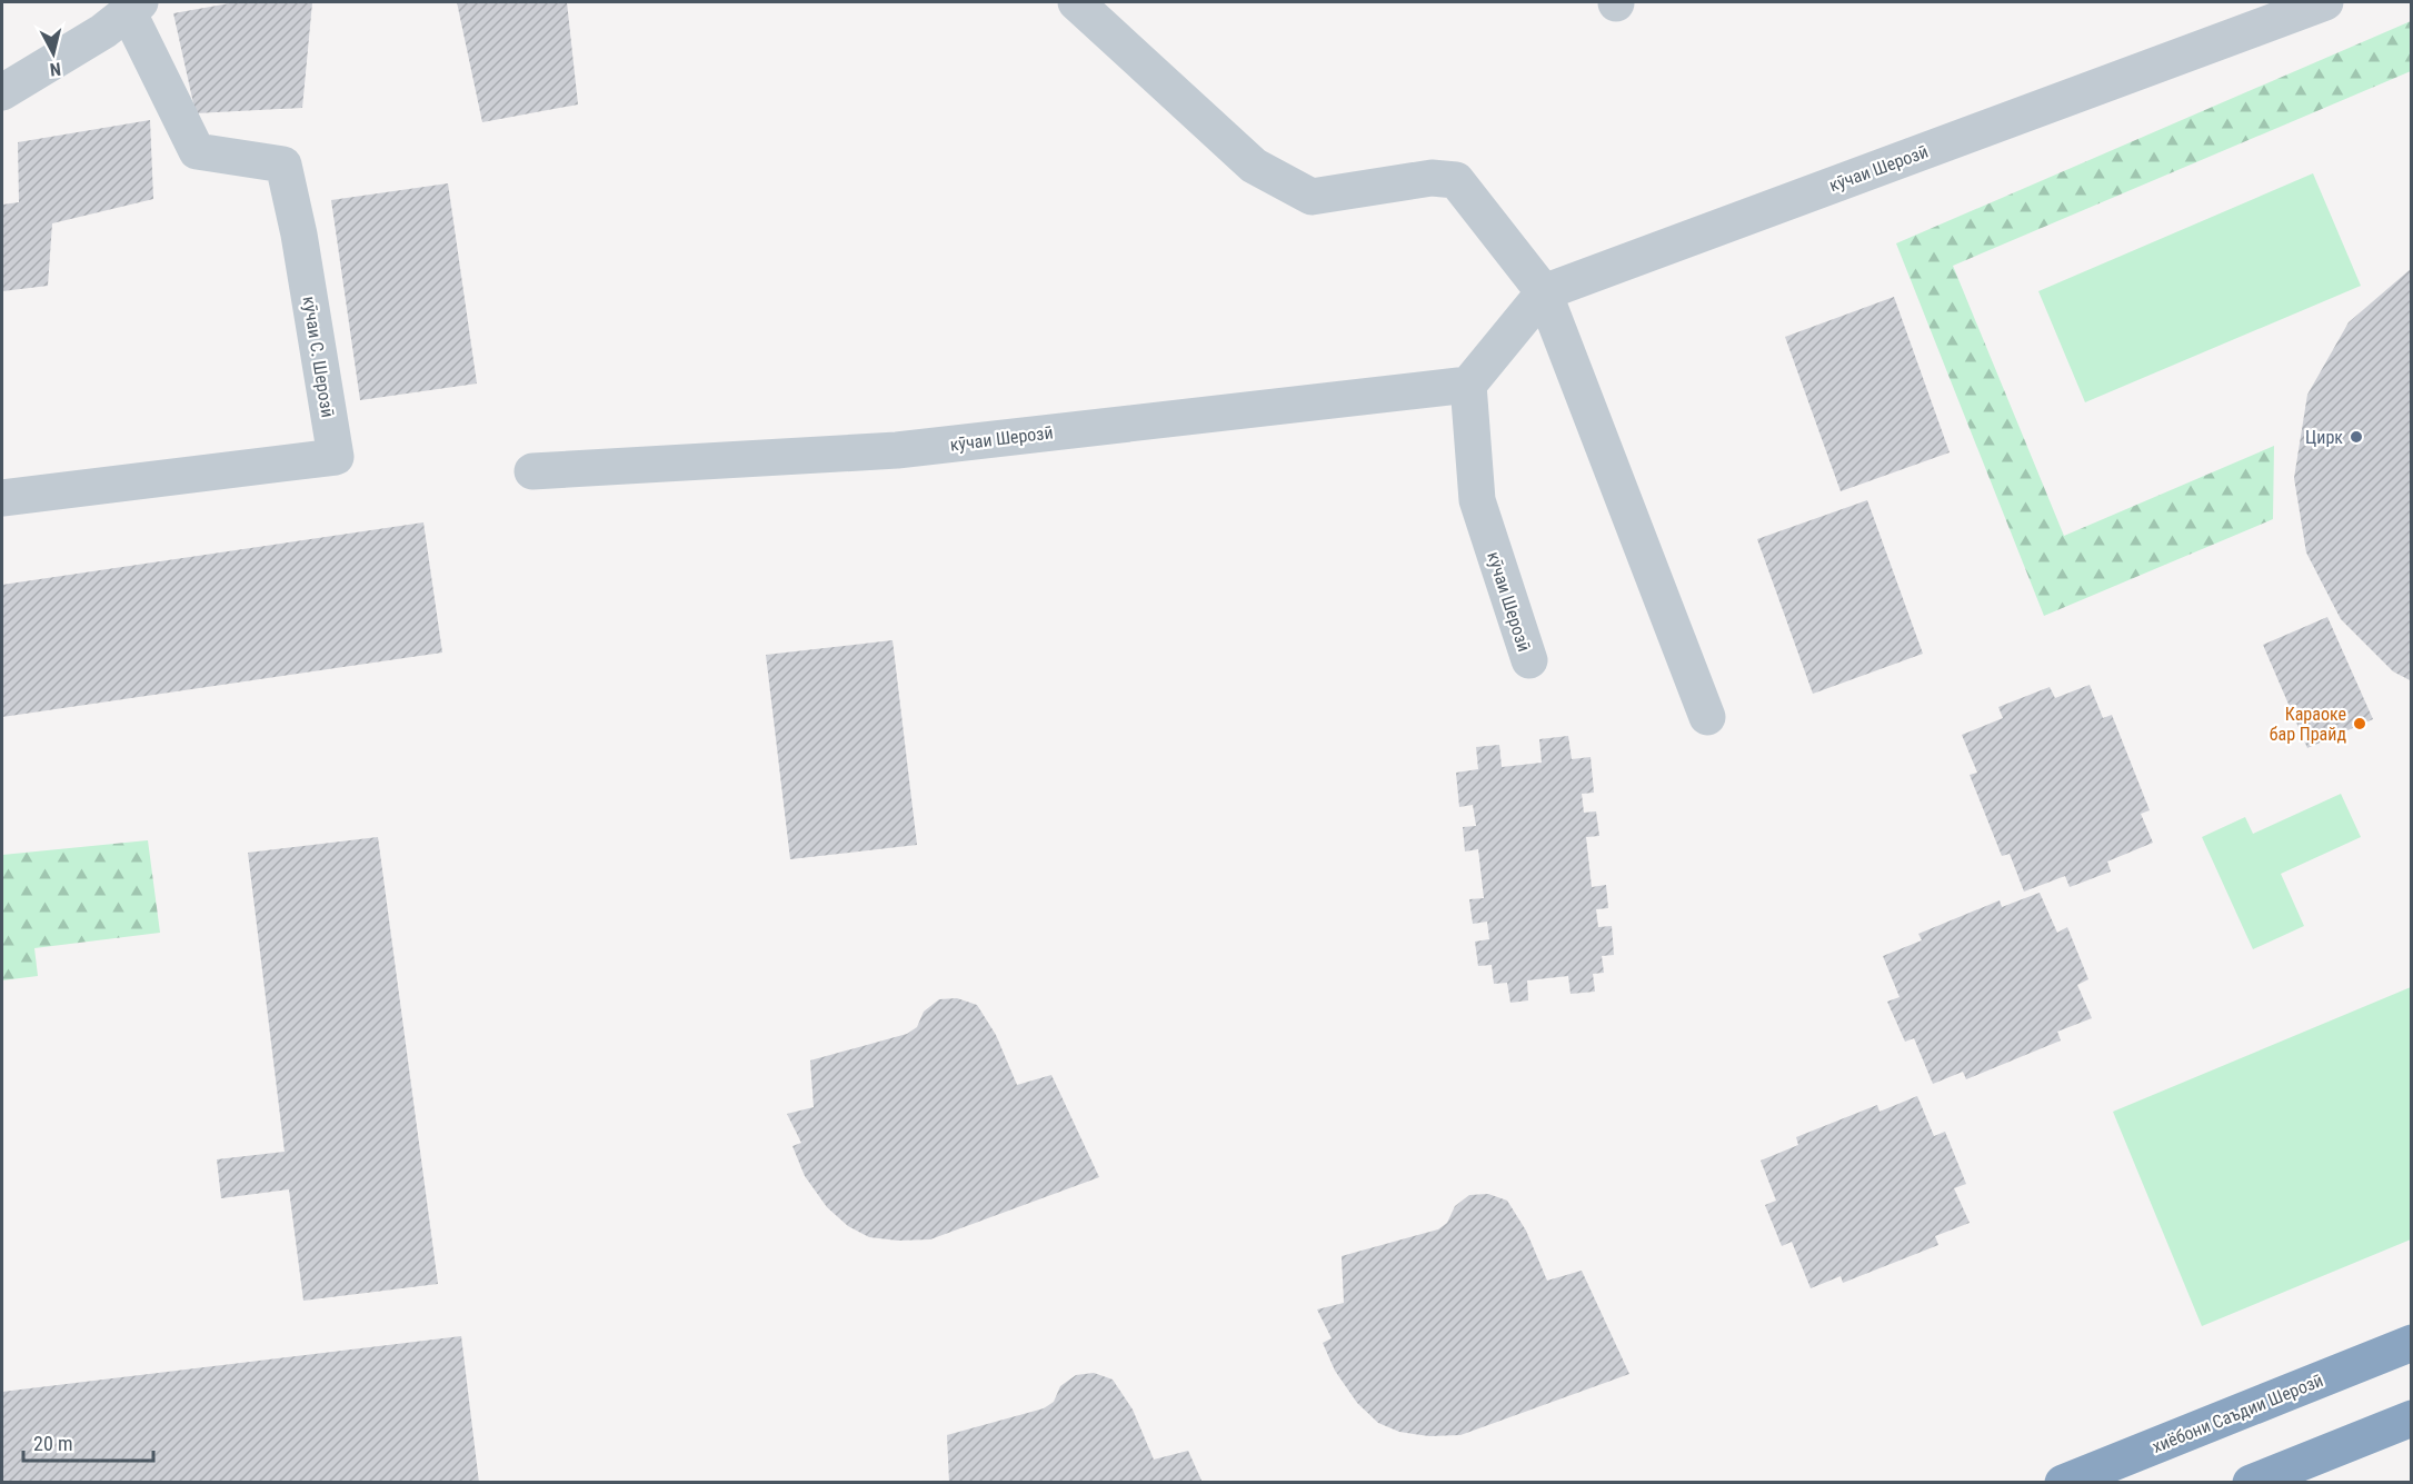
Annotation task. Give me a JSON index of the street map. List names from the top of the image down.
{
  "streets": {
    "highway": ["хиёбони Саъдии Шерозӣ"],
    "lane": ["кӯчаи Шерозӣ", "кӯчаи С. Шерозӣ"]
  },
  "places": ["Цирк", "Караоке бар Прайд"],
  "scale_bar": "20 m",
  "north": "bottom"
}
